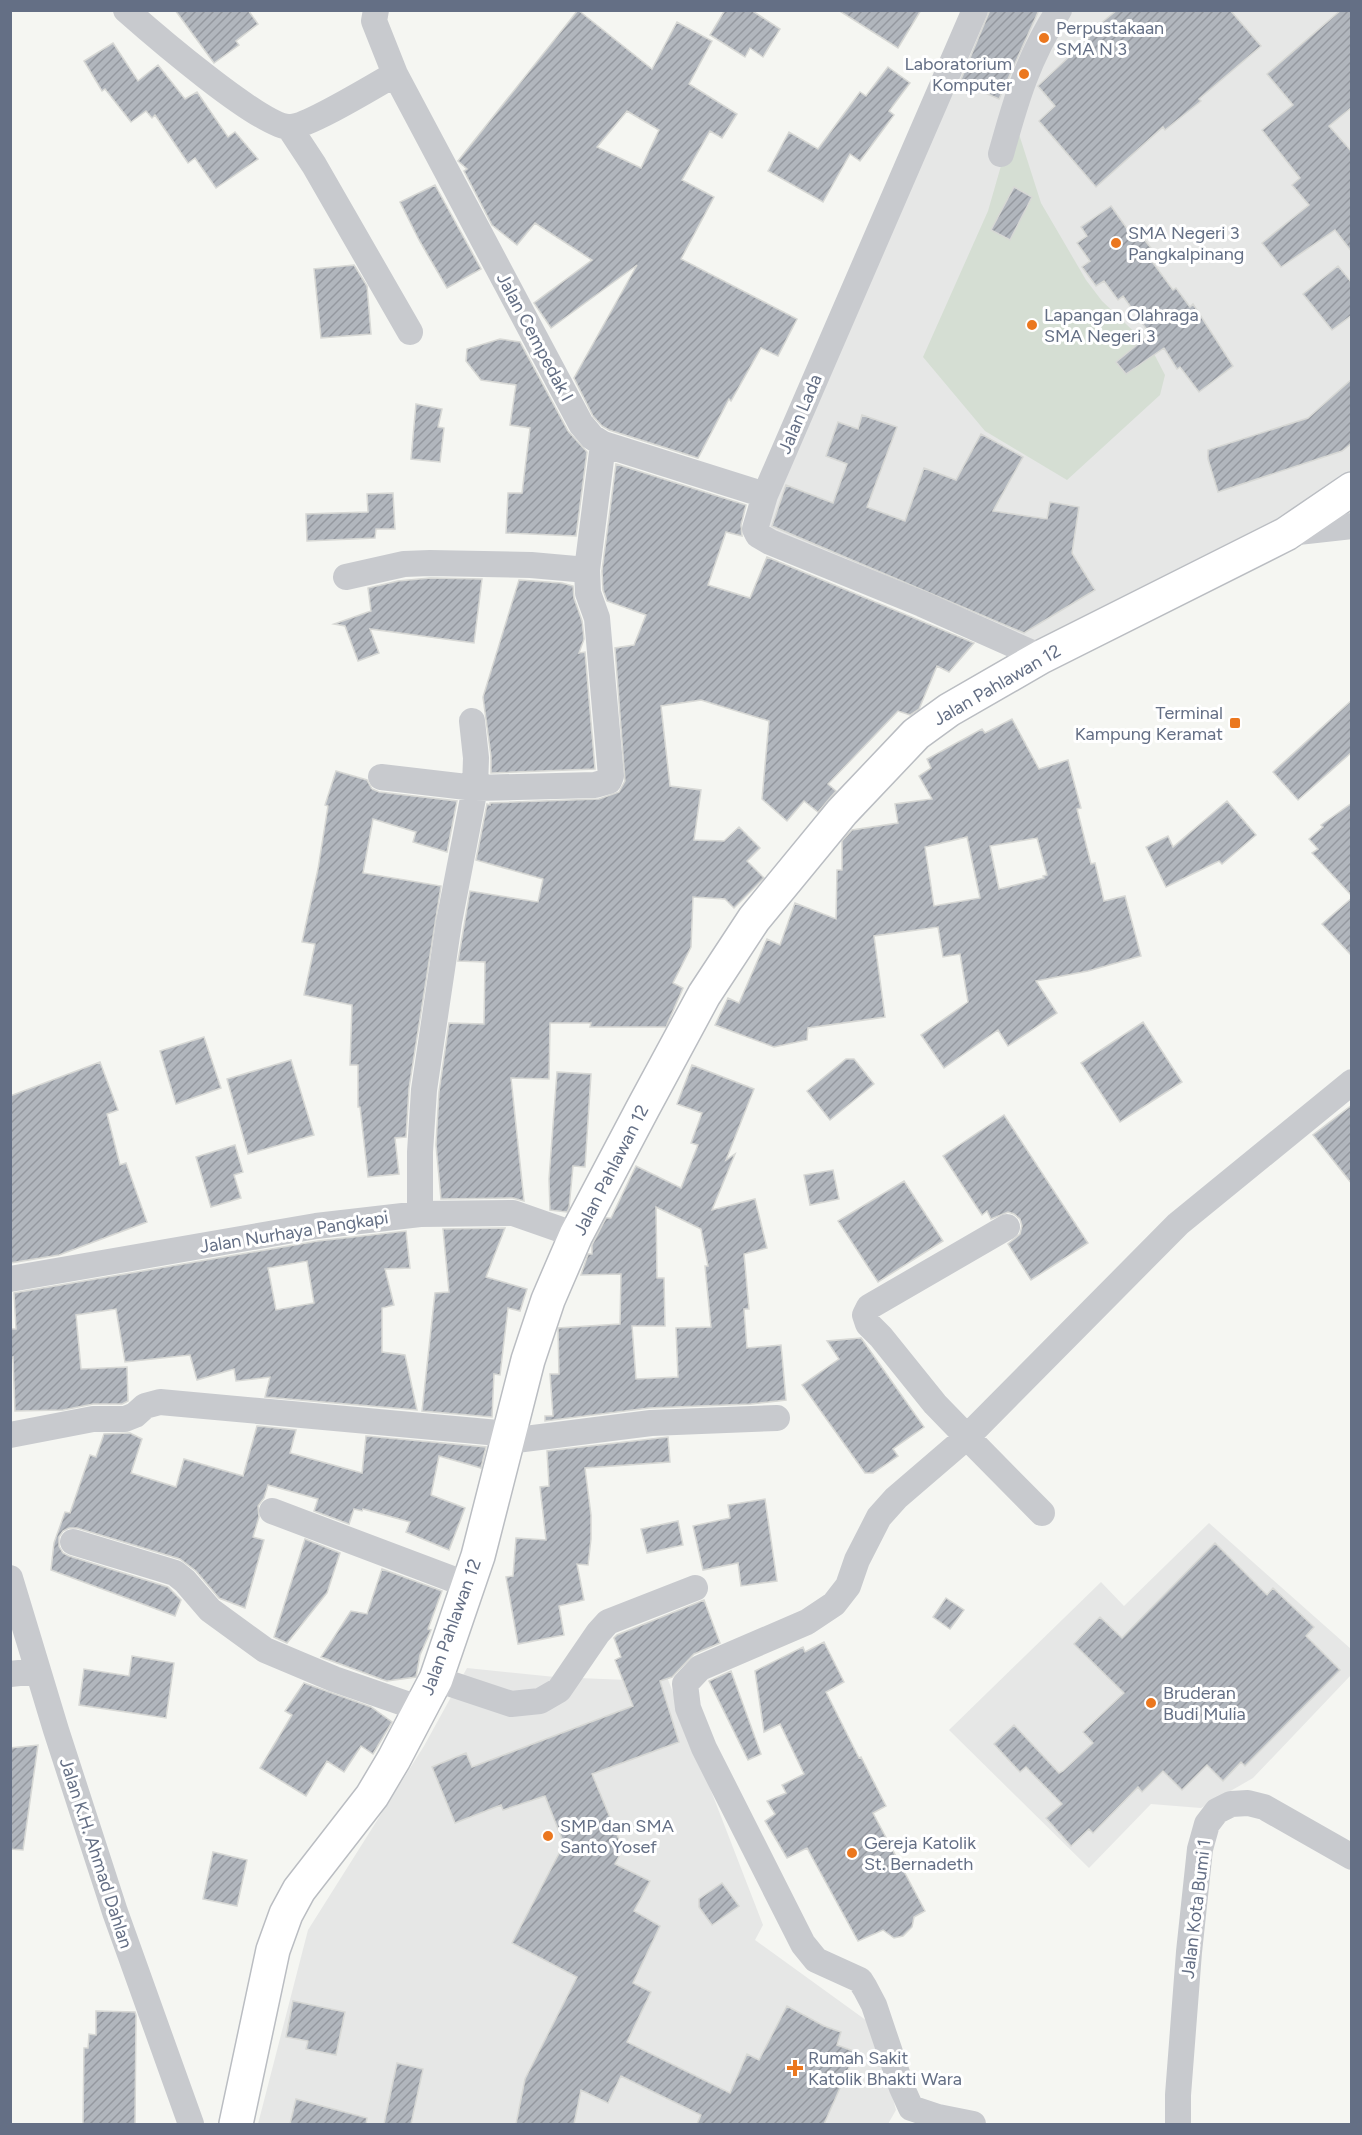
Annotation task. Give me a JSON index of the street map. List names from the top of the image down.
{
  "streets": {
    "main road": ["Jalan Pahlawan 12"],
    "street": [
      "Jalan Cempedak I",
      "Jalan Lada",
      "Jalan Nurhaya Pangkapi",
      "Jalan K.H. Ahmad Dahlan",
      "Jalan Kota Bumi 1"
    ]
  },
  "crossings": [
    ["Jalan Cempedak I", "Jalan Lada"],
    ["Jalan Lada", "Jalan Pahlawan 12"],
    ["Jalan Pahlawan 12", "Jalan Nurhaya Pangkapi"]
  ],
  "places": {
    "other": [
      "Perpustakaan SMA N 3",
      "Laboratorium Komputer",
      "SMA Negeri 3 Pangkalpinang",
      "Lapangan Olahraga SMA Negeri 3",
      "Bruderan Budi Mulia",
      "SMP dan SMA Santo Yosef",
      "Gereja Katolik St. Bernadeth"
    ],
    "transit": ["Terminal Kampung Keramat"],
    "health": ["Rumah Sakit Katolik Bhakti Wara"]
  }
}
